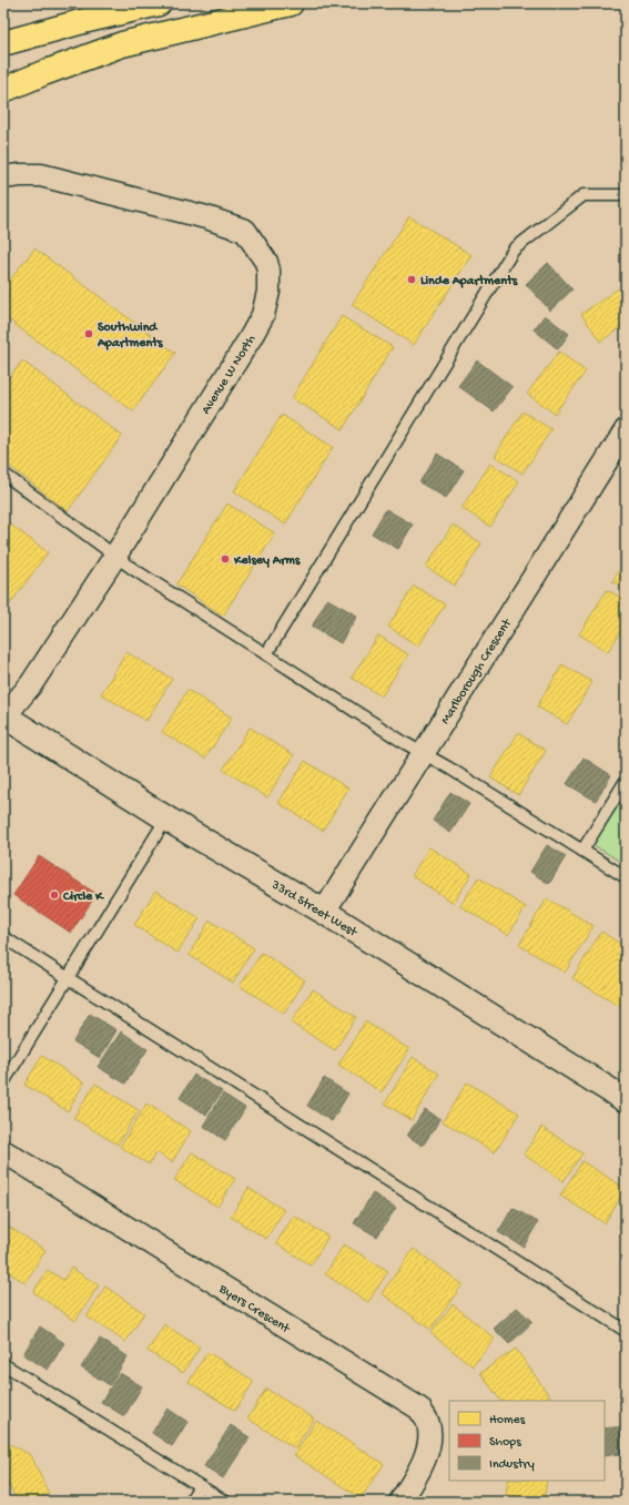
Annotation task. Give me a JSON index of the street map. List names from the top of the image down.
{
  "streets": {
    "main road": ["33rd Street West"],
    "street": ["Avenue W North", "Marlborough Crescent", "Byers Crescent"]
  },
  "crossings": [
    ["Avenue W North", "33rd Street West"],
    ["Marlborough Crescent", "33rd Street West"]
  ],
  "places": [
    "Linde Apartments",
    "Southwind Apartments",
    "Kelsey Arms",
    "Circle K"
  ],
  "legend": ["Homes", "Shops", "Industry"]
}
